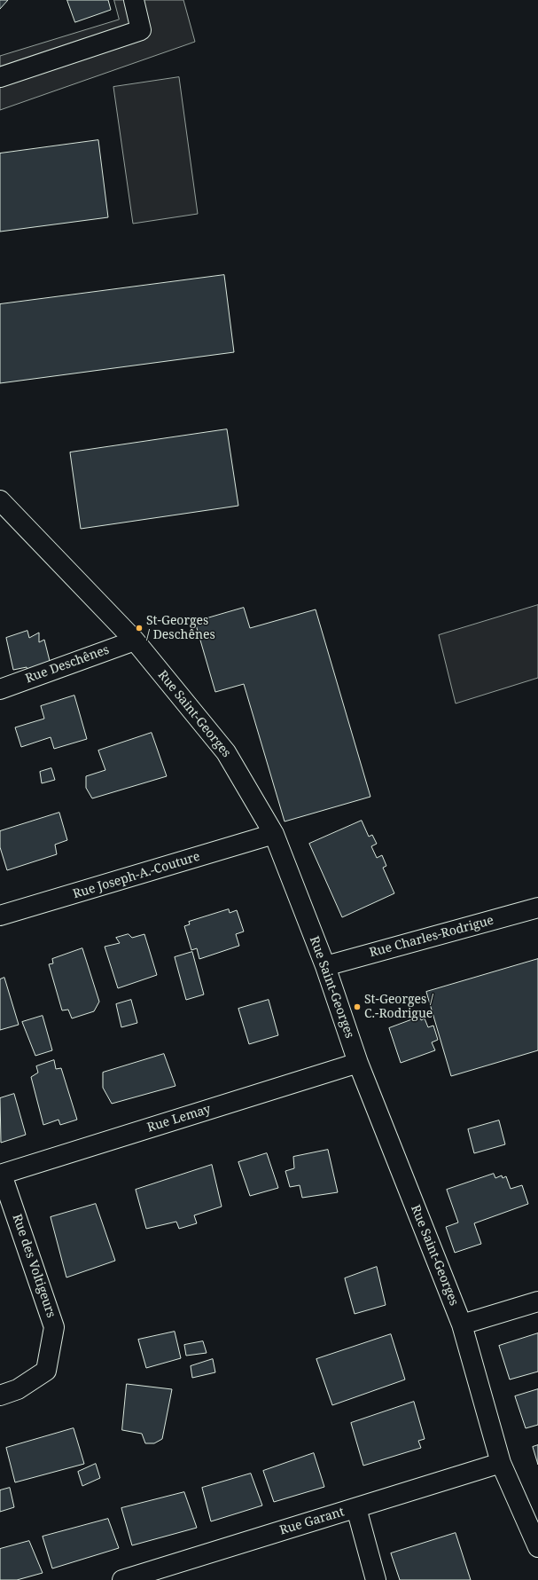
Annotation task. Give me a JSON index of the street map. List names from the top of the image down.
{
  "streets": {
    "street": [
      "Rue Deschênes",
      "Rue Saint-Georges",
      "Rue Joseph-A.-Couture",
      "Rue Charles-Rodrigue",
      "Rue Lemay",
      "Rue des Voltigeurs",
      "Rue Garant"
    ]
  },
  "crossings": [
    ["Rue Deschênes", "Rue Saint-Georges"],
    ["Rue Saint-Georges", "Rue Joseph-A.-Couture"],
    ["Rue Saint-Georges", "Rue Charles-Rodrigue"],
    ["Rue Saint-Georges", "Rue Lemay"],
    ["Rue Saint-Georges", "Rue Garant"],
    ["Rue Lemay", "Rue des Voltigeurs"]
  ],
  "places": ["St-Georges / Deschênes", "St-Georges / C.-Rodrigue"]
}
